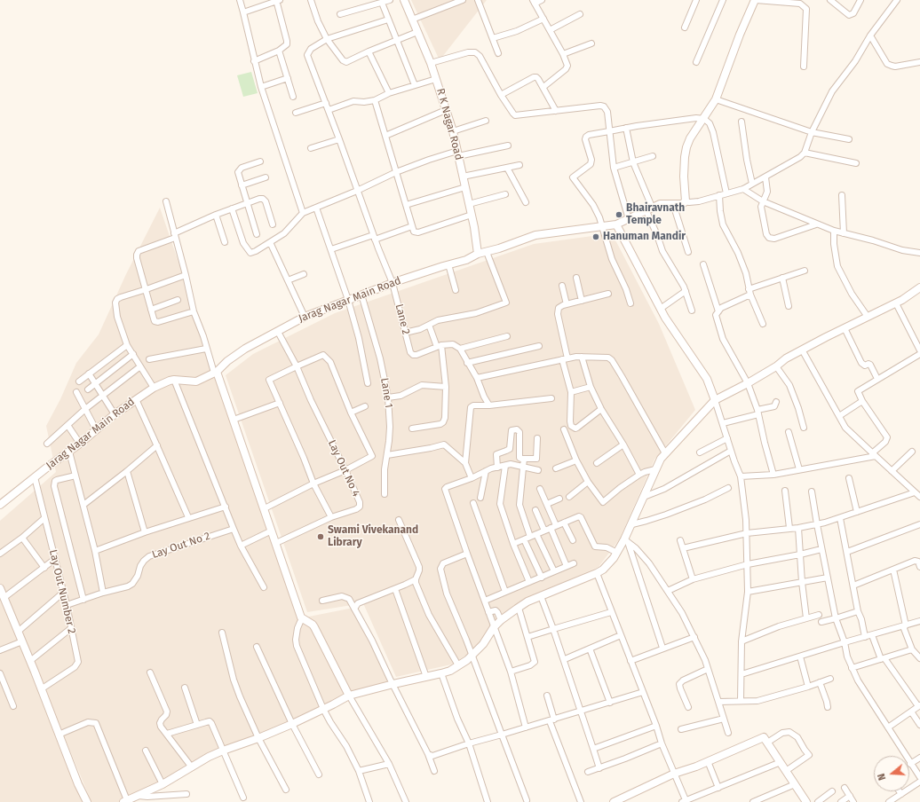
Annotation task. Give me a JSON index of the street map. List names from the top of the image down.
{
  "streets": {
    "main road": ["R K Nagar Road", "Jarag Nagar Main Road"],
    "street": [
      "Lane 2",
      "Lane 1",
      "Lay Out No 4",
      "Lay Out No 2",
      "Lay Out Number 2"
    ]
  },
  "crossings": [
    ["R K Nagar Road", "Jarag Nagar Main Road"],
    ["Jarag Nagar Main Road", "Lane 2"],
    ["Jarag Nagar Main Road", "Lane 1"],
    ["Jarag Nagar Main Road", "Lay Out No 4"],
    ["Jarag Nagar Main Road", "Lay Out Number 2"],
    ["Lay Out No 2", "Lay Out Number 2"]
  ],
  "places": ["Bhairavnath Temple", "Hanuman Mandir", "Swami Vivekanand Library"],
  "north": "left"
}
